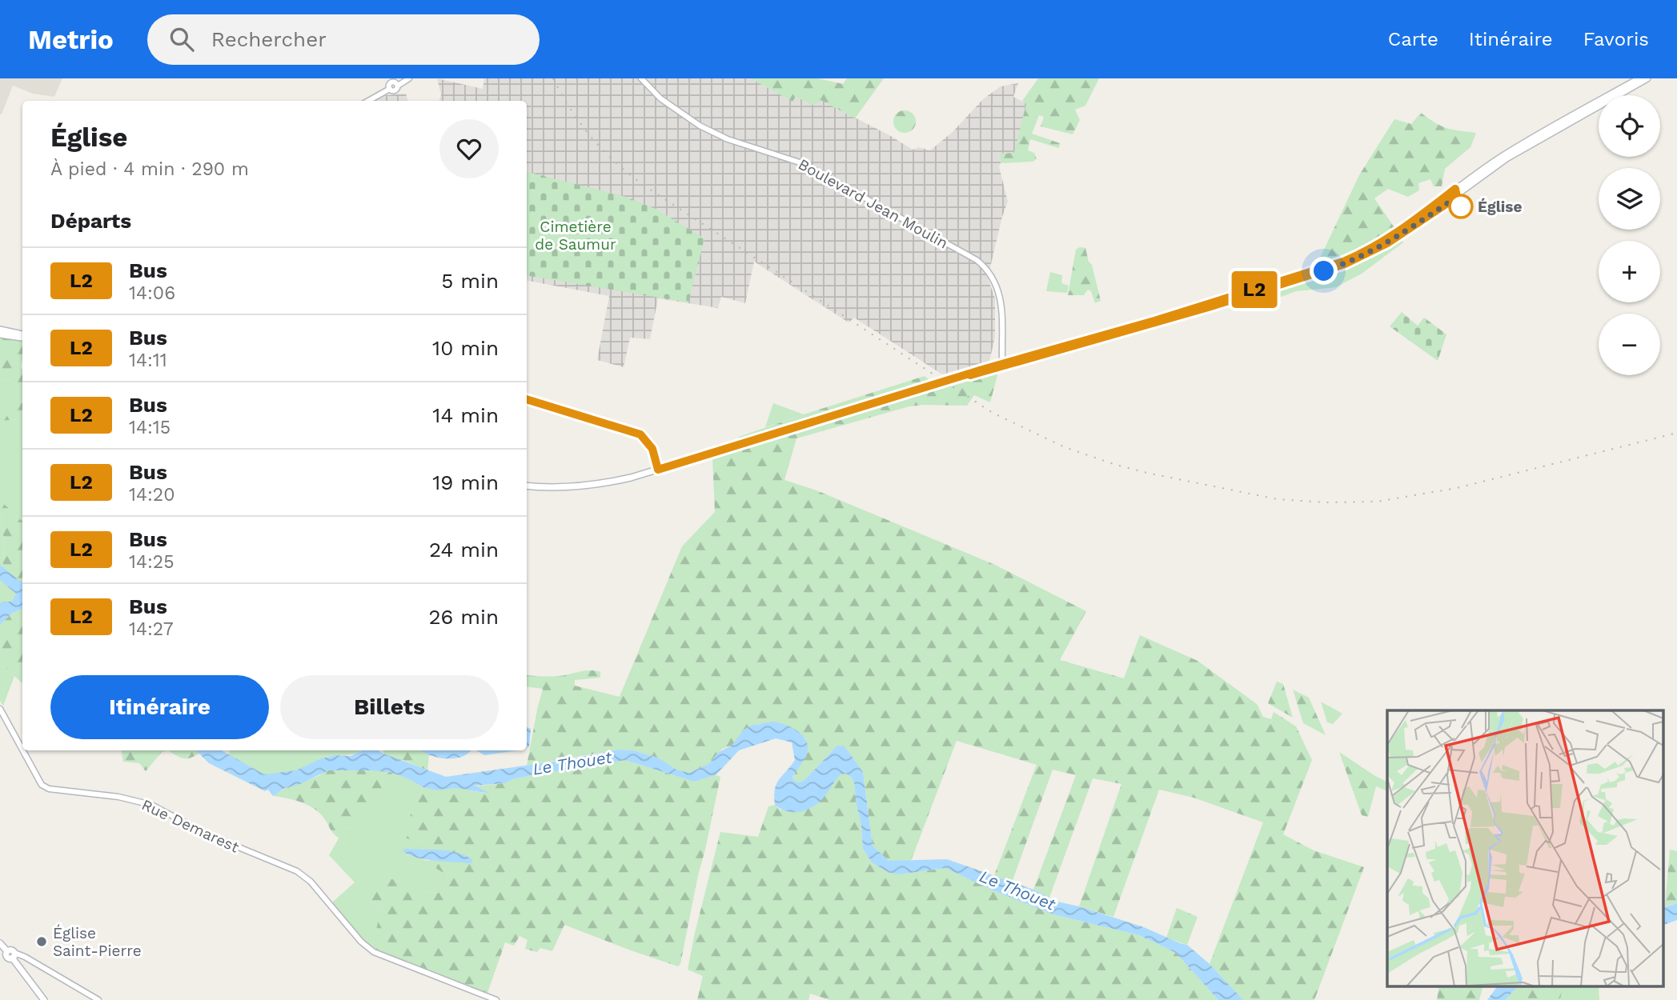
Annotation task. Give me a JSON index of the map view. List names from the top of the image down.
{
  "streets": {
    "street": ["Boulevard Jean Moulin", "Rue Demarest"]
  },
  "water": ["Le Thouet"],
  "parks": ["Cimetière de Saumur"],
  "places": ["Église", "Église Saint-Pierre"],
  "lines": ["bus line L2"],
  "page": {
    "header": "Metrio",
    "search": "Rechercher",
    "nav": ["Carte", "Itinéraire", "Favoris"],
    "on_map": "L2",
    "map_buttons": ["+", "−"],
    "heading": [
      ["Église", "À pied · 4 min · 290 m"],
      "Départs"
    ],
    "list": [
      {
        "mark": "L2",
        "name": "Bus",
        "note": "14:06",
        "value": "5 min"
      },
      {
        "mark": "L2",
        "name": "Bus",
        "note": "14:11",
        "value": "10 min"
      },
      {
        "mark": "L2",
        "name": "Bus",
        "note": "14:15",
        "value": "14 min"
      },
      {
        "mark": "L2",
        "name": "Bus",
        "note": "14:20",
        "value": "19 min"
      },
      {
        "mark": "L2",
        "name": "Bus",
        "note": "14:25",
        "value": "24 min"
      },
      {
        "mark": "L2",
        "name": "Bus",
        "note": "14:27",
        "value": "26 min"
      }
    ],
    "buttons": ["Itinéraire", "Billets"]
  }
}
